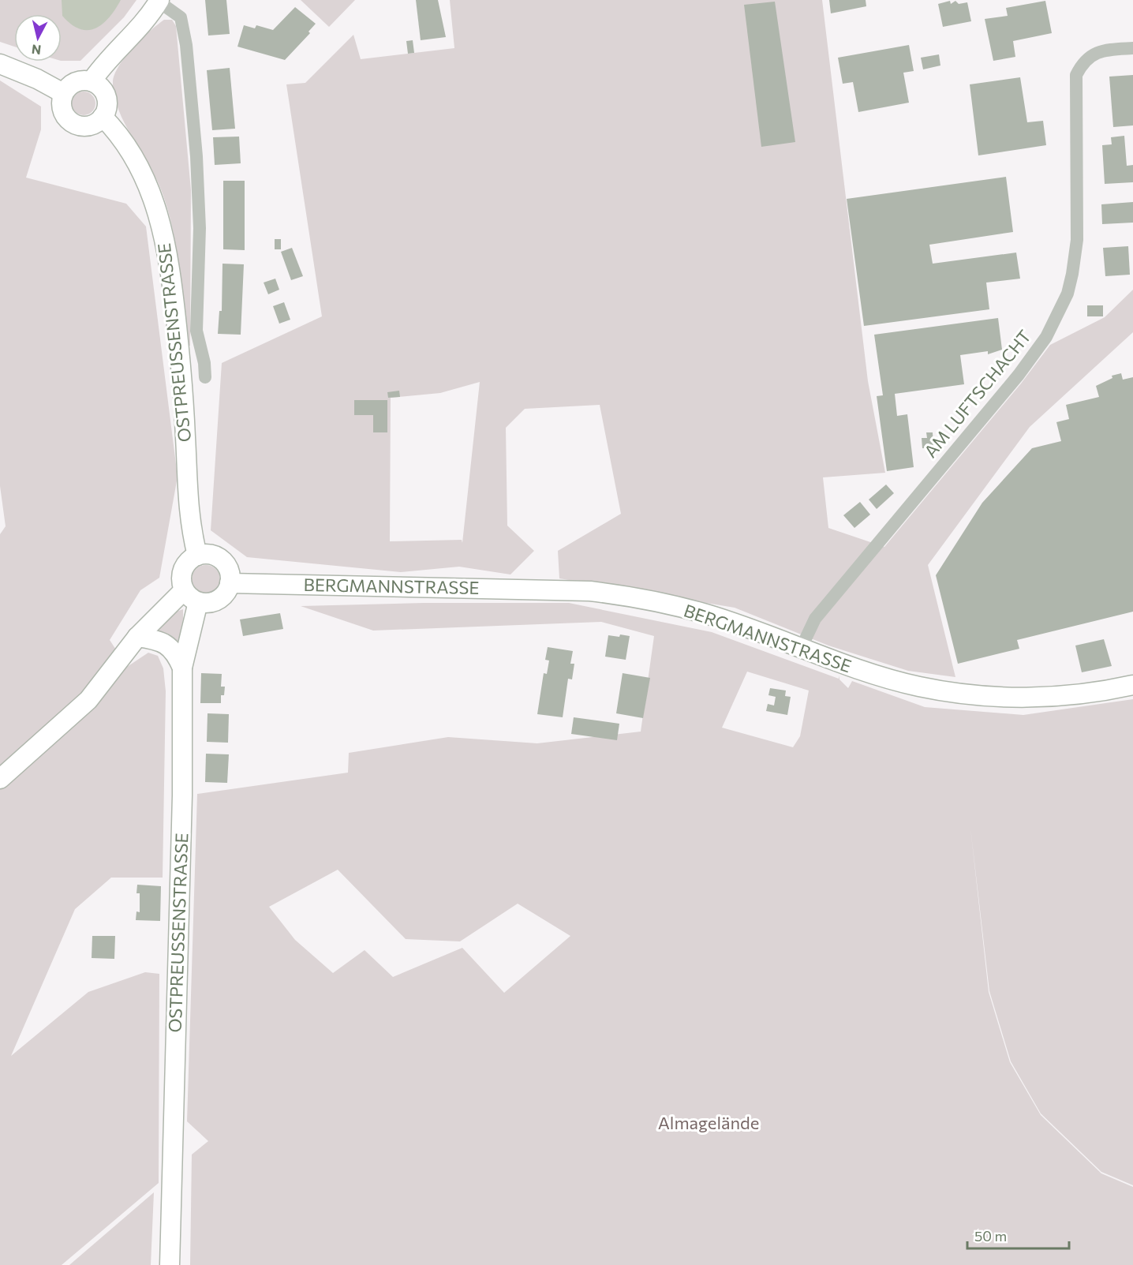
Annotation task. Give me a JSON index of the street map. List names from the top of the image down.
{
  "streets": {
    "street": ["OSTPREUSSENSTRASSE", "AM LUFTSCHACHT", "BERGMANNSTRASSE"]
  },
  "crossings": [
    ["OSTPREUSSENSTRASSE", "BERGMANNSTRASSE"],
    ["AM LUFTSCHACHT", "BERGMANNSTRASSE"]
  ],
  "parks": ["Almagelände"],
  "scale_bar": "50 m",
  "north": "bottom"
}
